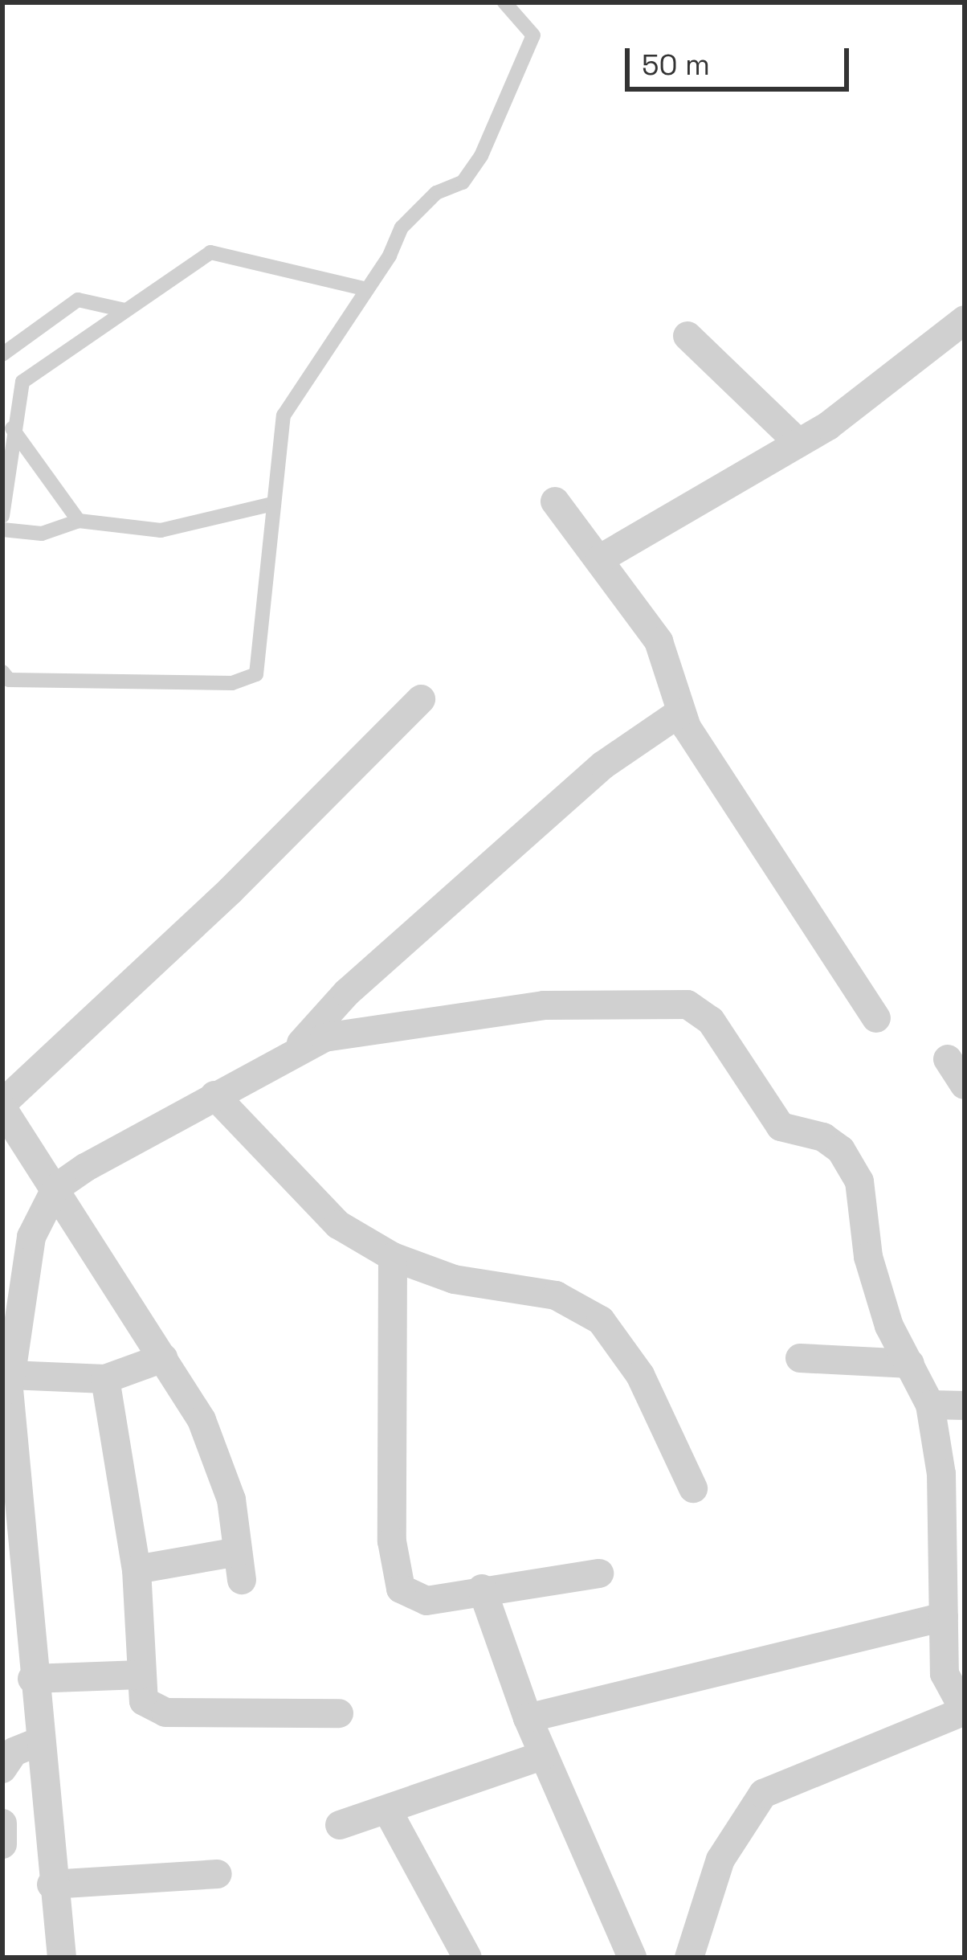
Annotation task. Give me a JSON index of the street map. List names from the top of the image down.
{
  "scale_bar": "50 m"
}
